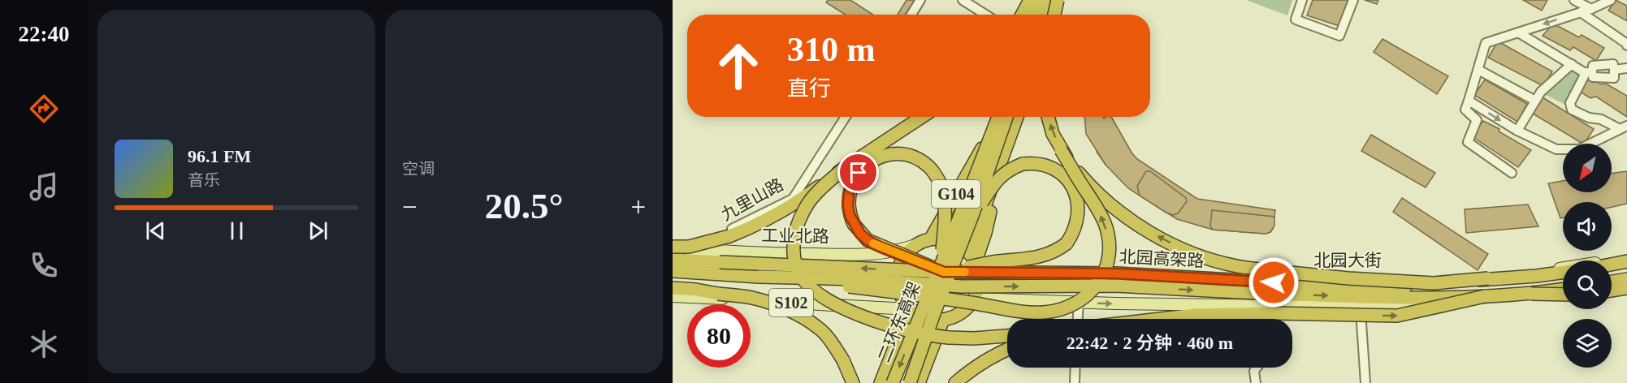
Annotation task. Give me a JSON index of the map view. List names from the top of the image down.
{
  "streets": {
    "highway": ["G104", "北园高架路", "二环东高架"],
    "main road": ["工业北路", "北园大街", "S102"],
    "street": ["九里山路"]
  },
  "crossings": [
    ["G104", "工业北路"],
    ["G104", "北园大街"],
    ["G104", "S102"],
    ["九里山路", "工业北路"],
    ["工业北路", "北园大街"],
    ["工业北路", "S102"],
    ["北园高架路", "二环东高架"],
    ["北园大街", "S102"]
  ],
  "north": "bottom left",
  "page": {
    "tabs": "22:40",
    "tile": "空调",
    "turn": ["310 m", "直行"],
    "song": ["96.1 FM", "音乐"],
    "heat": ["−", "20.5°", "+"],
    "limit": "80",
    "trip": "22:42 · 2 分钟 · 460 m"
  }
}
